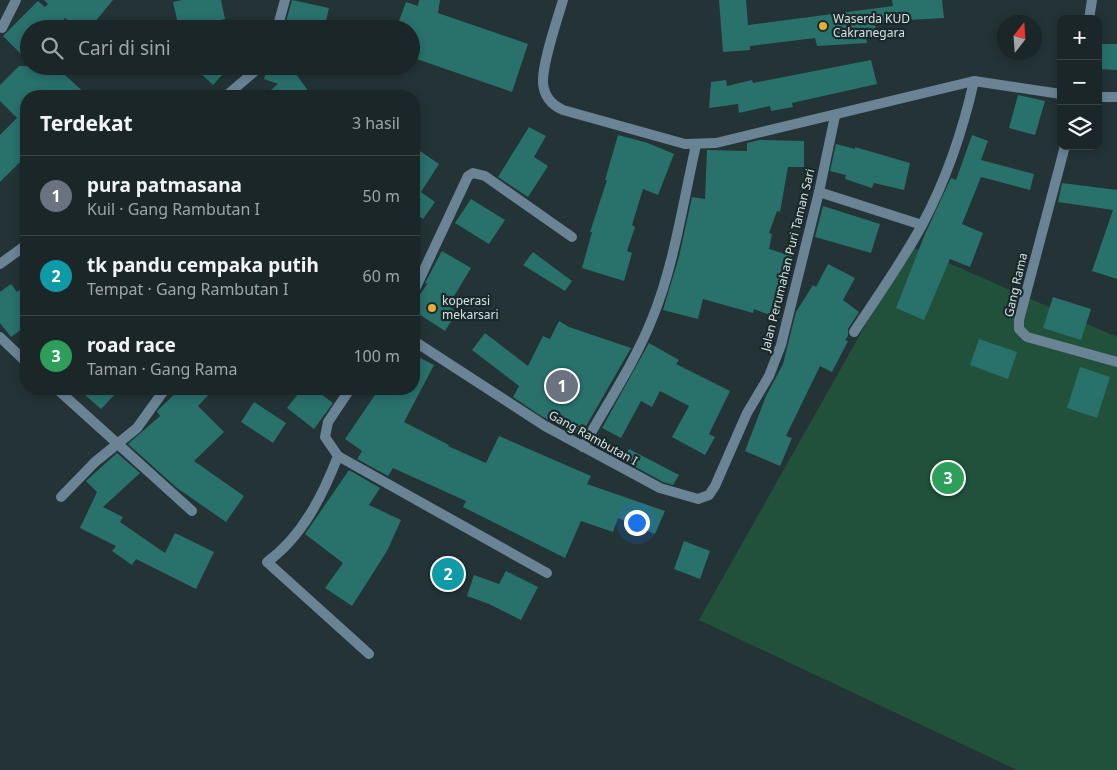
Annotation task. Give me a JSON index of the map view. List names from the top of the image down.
{
  "streets": {
    "street": ["Jalan Perumahan Puri Taman Sari", "Gang Rama", "Gang Rambutan I"]
  },
  "crossings": [
    ["Jalan Perumahan Puri Taman Sari", "Gang Rambutan I"]
  ],
  "places": ["Waserda KUD Cakranegara", "koperasi mekarsari"],
  "north": "top",
  "page": {
    "map_buttons": ["+", "−"],
    "search": "Cari di sini",
    "heading": ["Terdekat", "3 hasil"],
    "list": [
      {
        "mark": "1",
        "name": "pura patmasana",
        "note": "Kuil · Gang Rambutan I",
        "value": "50 m"
      },
      {
        "mark": "2",
        "name": "tk pandu cempaka putih",
        "note": "Tempat · Gang Rambutan I",
        "value": "60 m"
      },
      {
        "mark": "3",
        "name": "road race",
        "note": "Taman · Gang Rama",
        "value": "100 m"
      }
    ],
    "pins": ["1", "3", "2"]
  }
}
